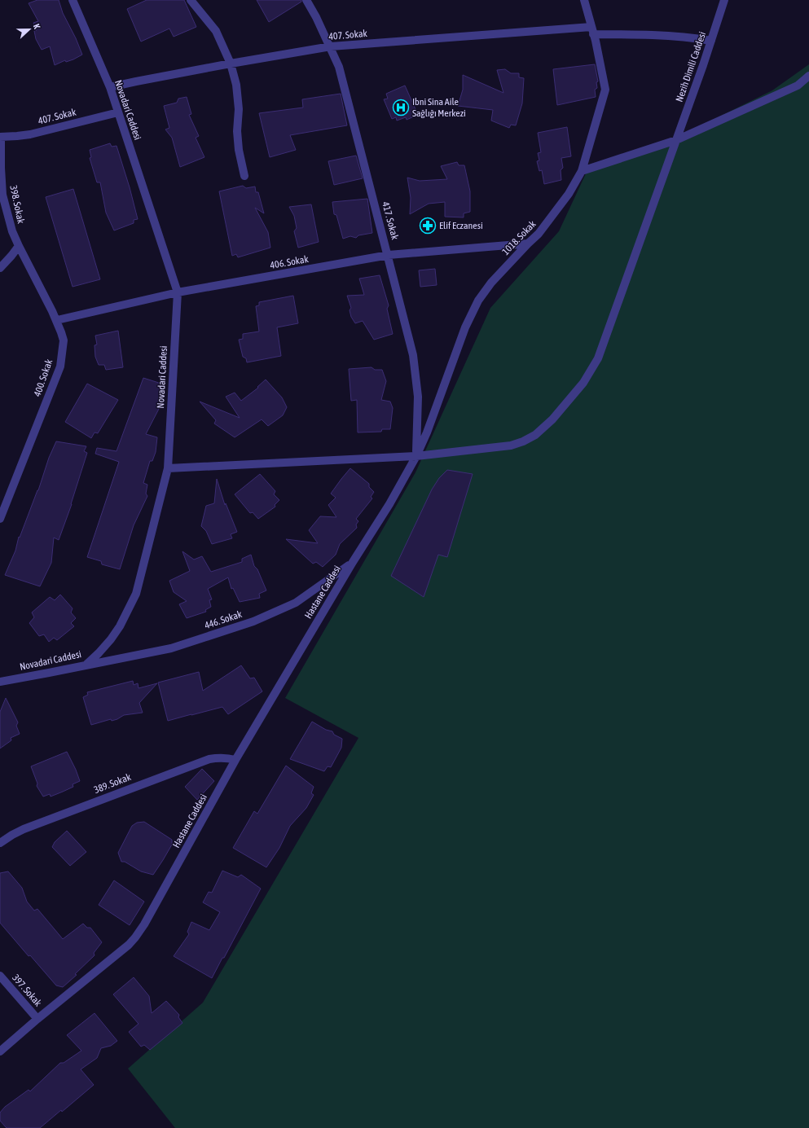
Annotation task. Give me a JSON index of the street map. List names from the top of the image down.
{
  "streets": {
    "street": [
      "407. Sokak",
      "Nezih Dimili Caddesi",
      "Novadari Caddesi",
      "398. Sokak",
      "417. Sokak",
      "1018. Sokak",
      "406. Sokak",
      "400. Sokak",
      "Hastane Caddesi",
      "446. Sokak",
      "389. Sokak",
      "397. Sokak"
    ]
  },
  "crossings": [
    ["407. Sokak", "Nezih Dimili Caddesi"],
    ["407. Sokak", "Novadari Caddesi"],
    ["407. Sokak", "398. Sokak"],
    ["407. Sokak", "417. Sokak"],
    ["407. Sokak", "1018. Sokak"],
    ["Nezih Dimili Caddesi", "Novadari Caddesi"],
    ["Nezih Dimili Caddesi", "417. Sokak"],
    ["Nezih Dimili Caddesi", "1018. Sokak"],
    ["Novadari Caddesi", "406. Sokak"],
    ["Novadari Caddesi", "446. Sokak"],
    ["398. Sokak", "400. Sokak"],
    ["417. Sokak", "1018. Sokak"],
    ["417. Sokak", "406. Sokak"],
    ["1018. Sokak", "406. Sokak"],
    ["1018. Sokak", "Hastane Caddesi"],
    ["1018. Sokak", "446. Sokak"],
    ["406. Sokak", "400. Sokak"],
    ["Hastane Caddesi", "446. Sokak"],
    ["Hastane Caddesi", "389. Sokak"],
    ["Hastane Caddesi", "397. Sokak"]
  ],
  "places": {
    "hospital": ["Ibni Sina Aile Sağlığı Merkezi"],
    "pharmacy": ["Elif Eczanesi"]
  },
  "north": "right"
}
